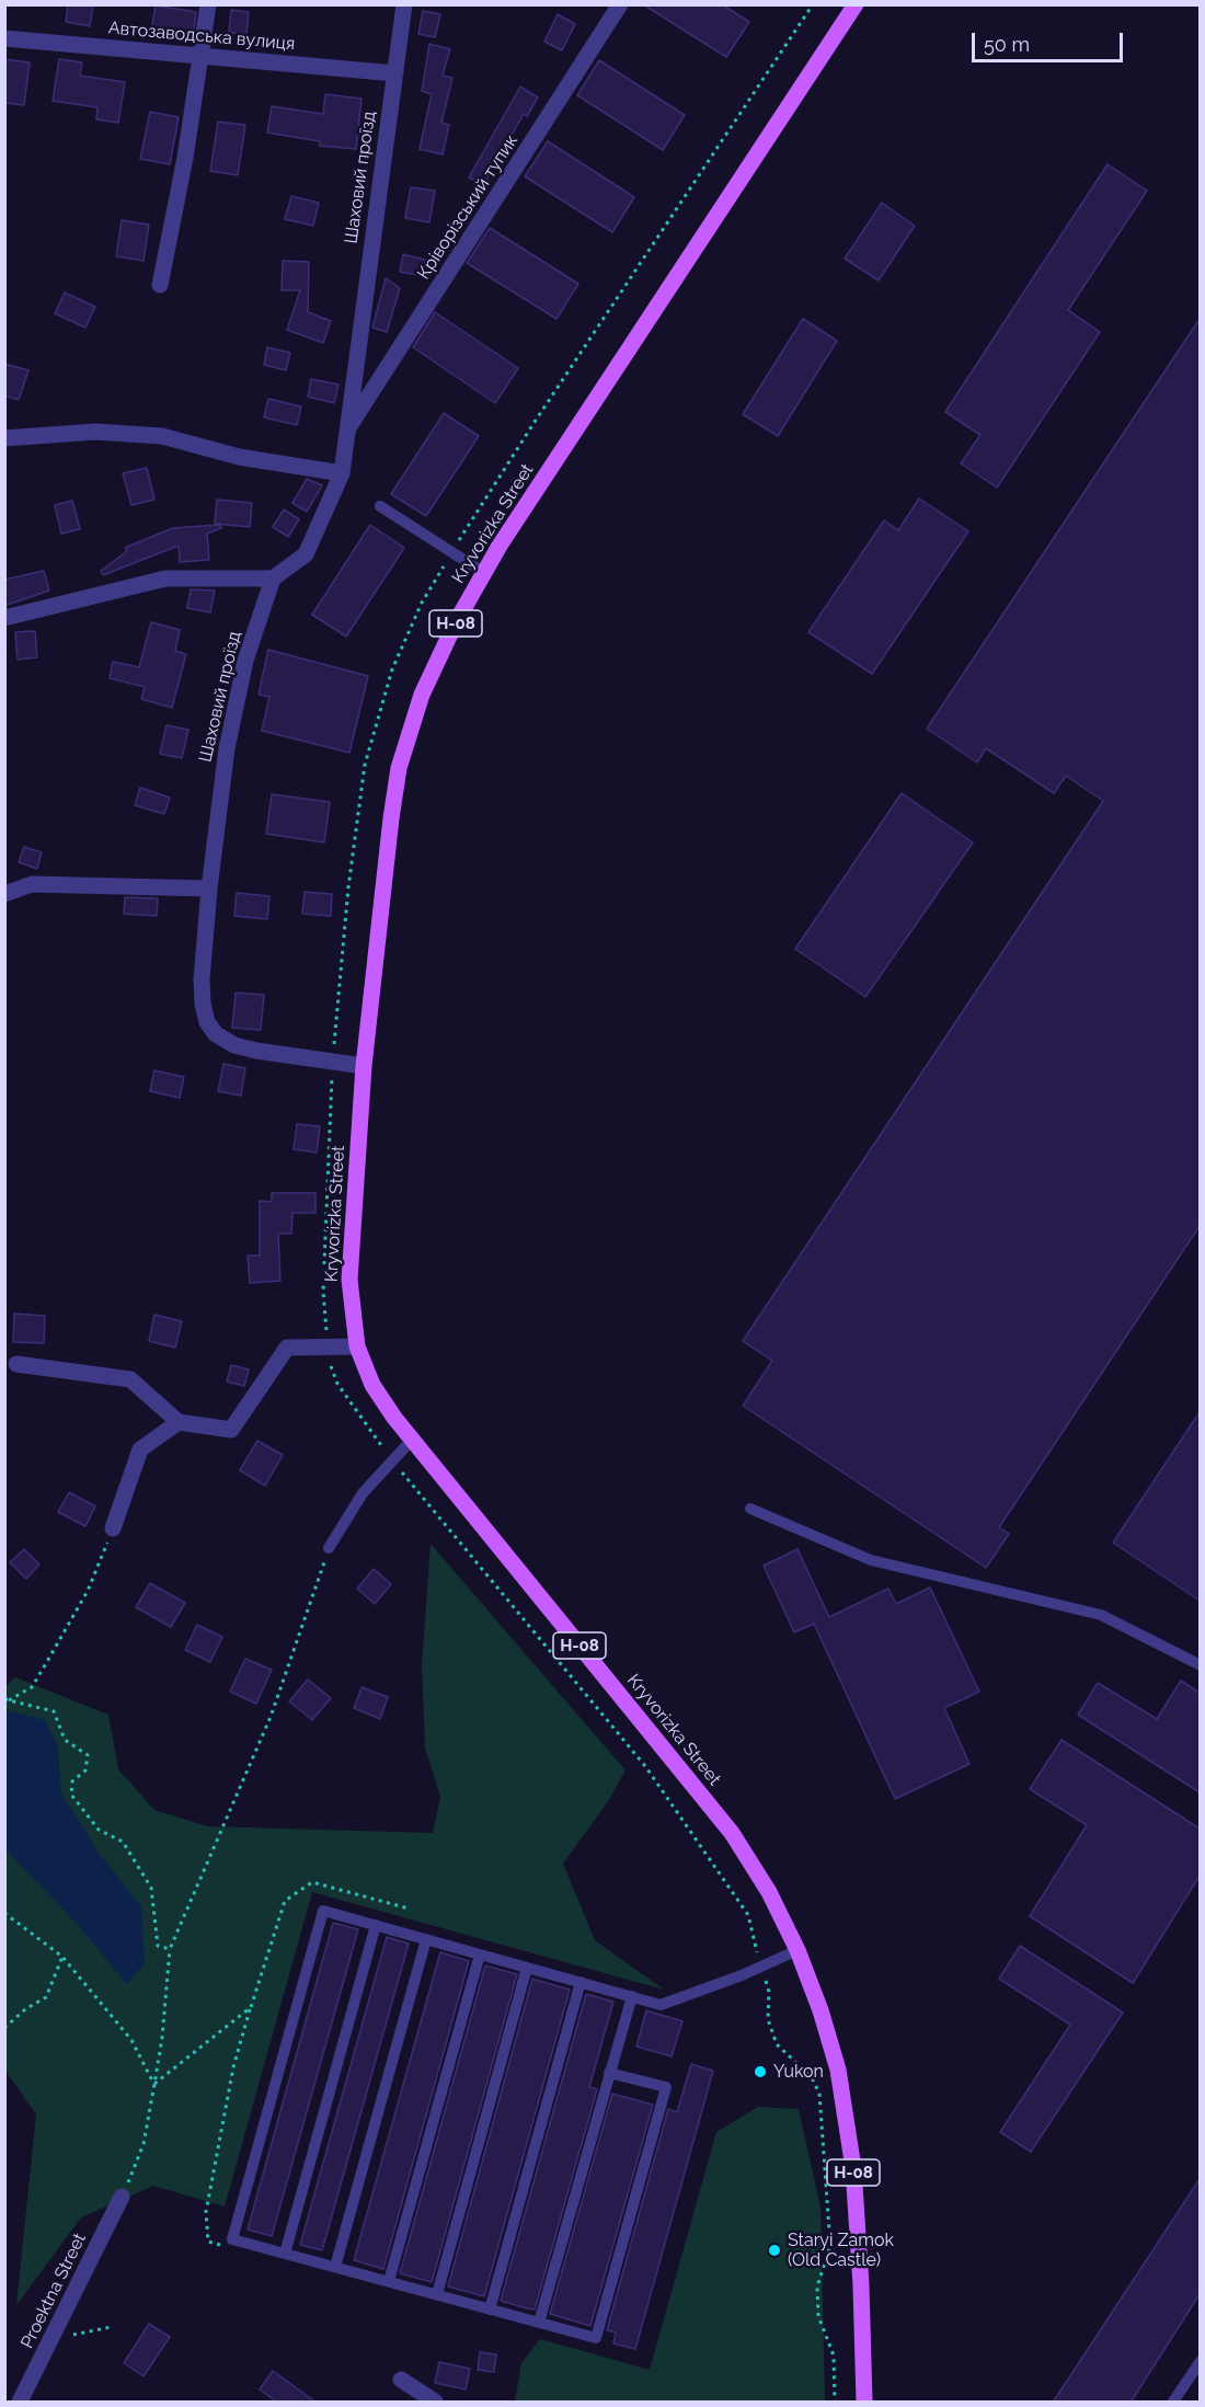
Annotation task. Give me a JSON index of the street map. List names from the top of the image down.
{
  "streets": {
    "main road": ["Kryvorizka Street", "Н-08"],
    "street": [
      "Автозаводська вулиця",
      "Шаховий проїзд",
      "Кріворізський тупик",
      "Proektna Street"
    ]
  },
  "crossings": [
    ["Автозаводська вулиця", "Шаховий проїзд"],
    ["Шаховий проїзд", "Кріворізський тупик"],
    ["Шаховий проїзд", "Kryvorizka Street"]
  ],
  "places": ["Yukon", "Staryi Zamok (Old Castle)"],
  "scale_bar": "50 m"
}
